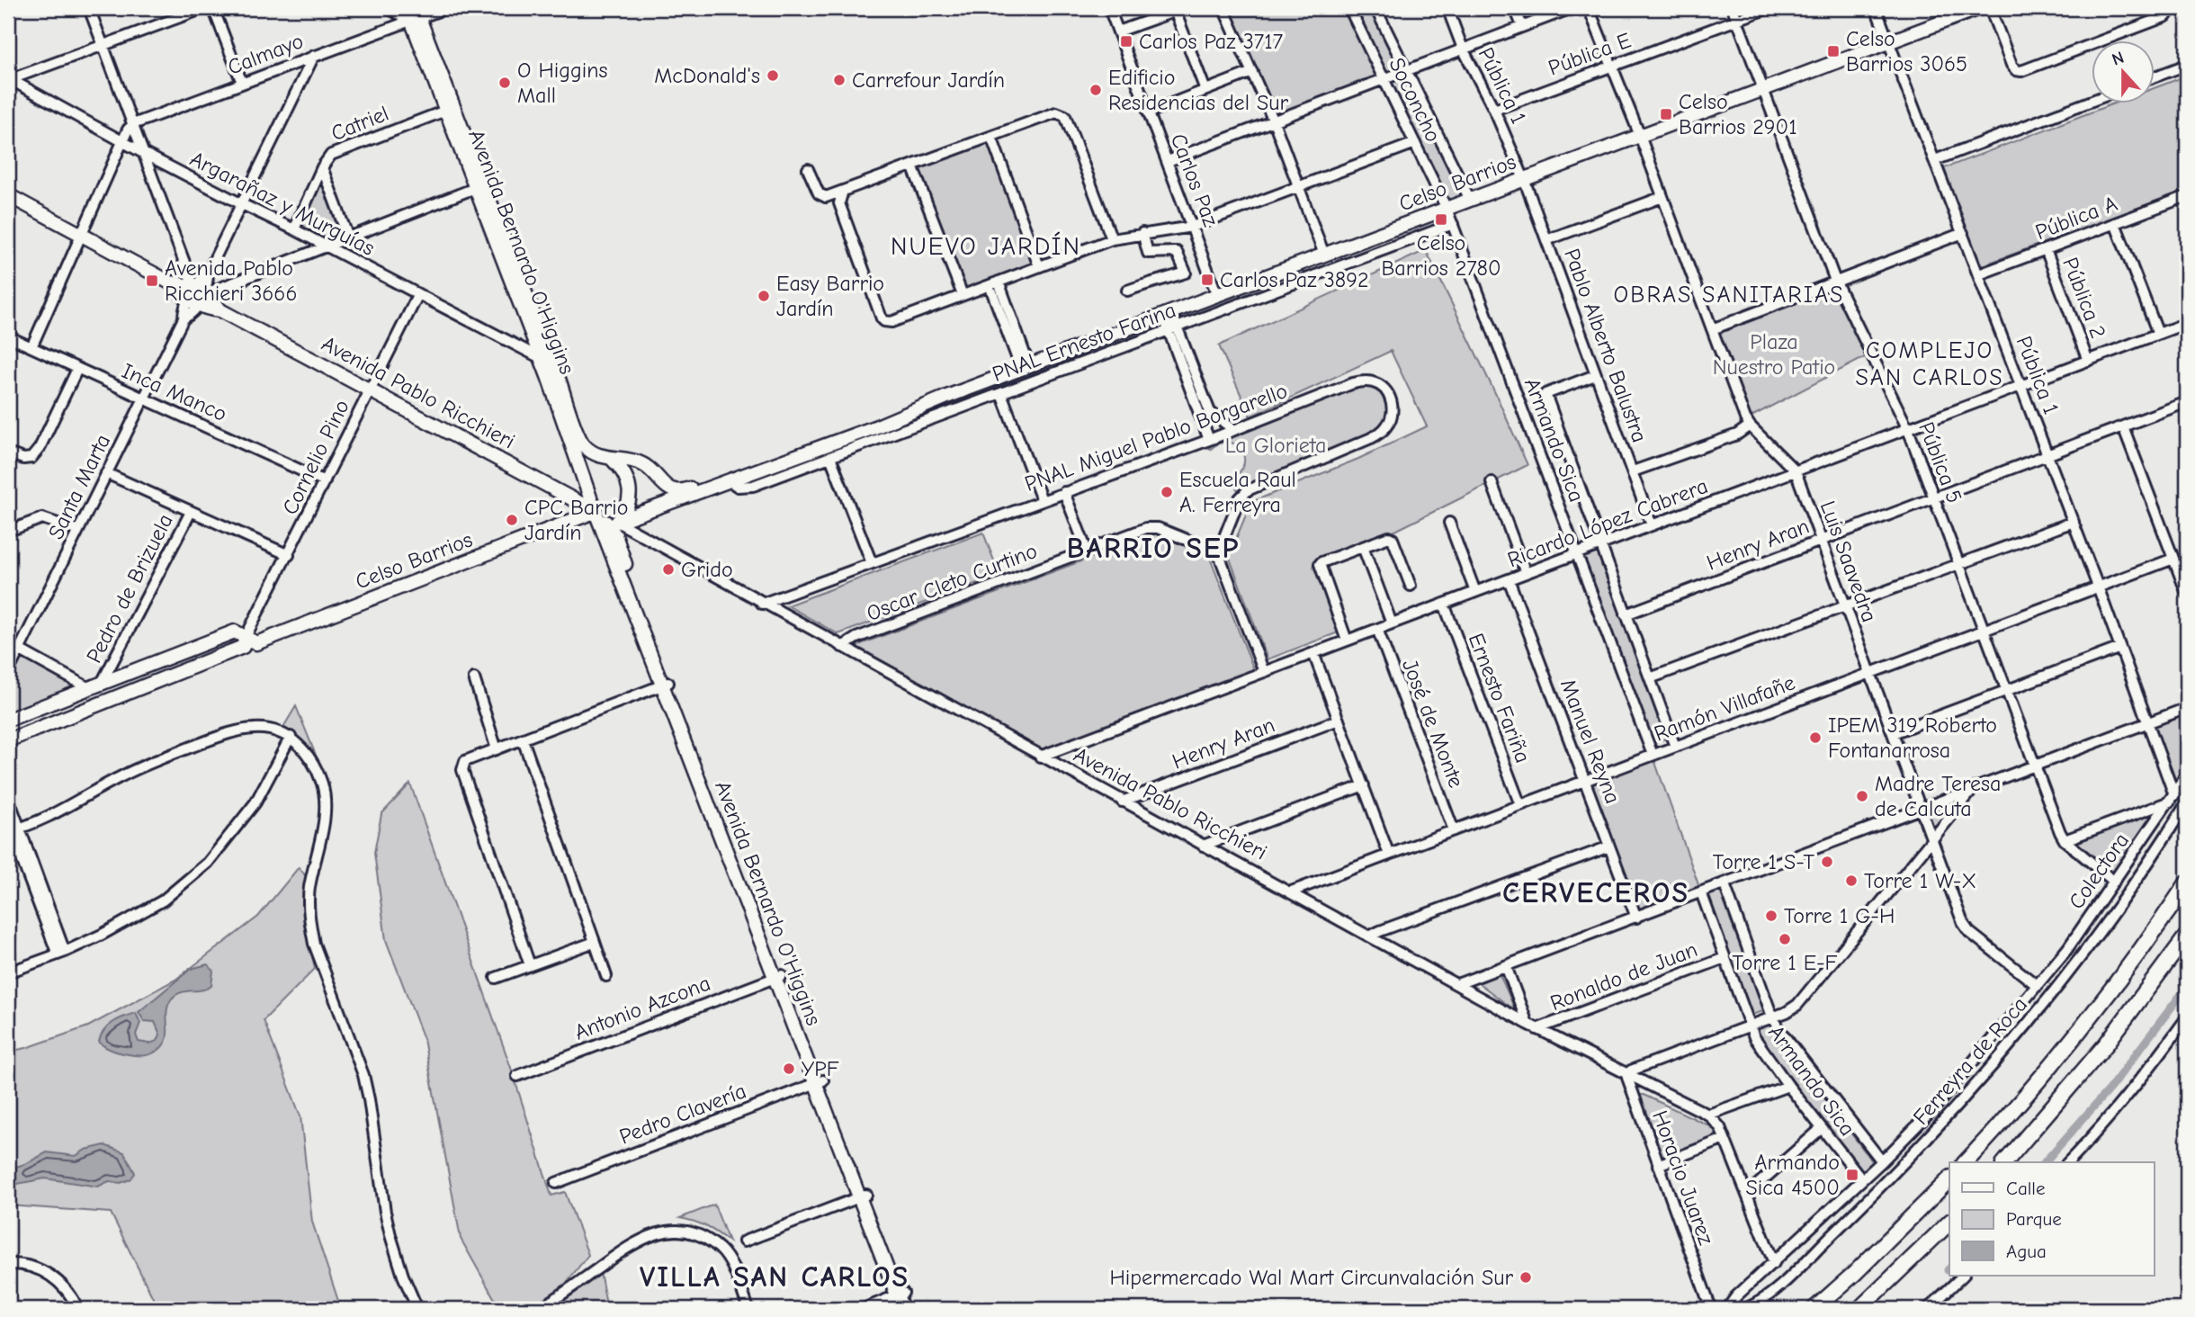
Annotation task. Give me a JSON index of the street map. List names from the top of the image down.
{
  "streets": {
    "main road": ["Celso Barrios", "Avenida Bernardo O'Higgins", "Avenida Pablo Ricchieri"],
    "street": [
      "Calmayo",
      "Pública E",
      "Pública 1",
      "Soconcho",
      "Catriel",
      "Carlos Paz",
      "Argarañaz y Murguías",
      "Pública A",
      "Pública 2",
      "PNAL Ernesto Farina",
      "Pablo Alberto Balustra",
      "Inca Manco",
      "PNAL Miguel Pablo Borgarello",
      "Armando Sica",
      "Cornelio Pino",
      "Pública 5",
      "Santa Marta",
      "Ricardo López Cabrera",
      "Henry Aran",
      "Luis Saavedra",
      "Oscar Cleto Curtino",
      "Pedro de Brizuela",
      "Ernesto Fariña",
      "Ramón Villafañe",
      "José de Monte",
      "Manuel Reyna",
      "Colectora",
      "Ronaldo de Juan",
      "Antonio Azcona",
      "Ferreyra de Roca",
      "Pedro Clavería",
      "Horacio Juarez"
    ]
  },
  "crossings": [
    ["Calmayo", "Avenida Bernardo O'Higgins"],
    ["Calmayo", "Santa Marta"],
    ["Pública E", "Pública 1"],
    ["Pública E", "Pública 5"],
    ["Pública E", "Luis Saavedra"],
    ["Pública 1", "Celso Barrios"],
    ["Pública 1", "Pública A"],
    ["Pública 1", "Pablo Alberto Balustra"],
    ["Pública 1", "Ricardo López Cabrera"],
    ["Pública 1", "Henry Aran"],
    ["Pública 1", "Ramón Villafañe"],
    ["Pública 1", "Colectora"],
    ["Soconcho", "Celso Barrios"],
    ["Soconcho", "Armando Sica"],
    ["Catriel", "Argarañaz y Murguías"],
    ["Catriel", "Avenida Bernardo O'Higgins"],
    ["Carlos Paz", "Celso Barrios"],
    ["Celso Barrios", "Avenida Bernardo O'Higgins"],
    ["Celso Barrios", "PNAL Ernesto Farina"],
    ["Celso Barrios", "Pablo Alberto Balustra"],
    ["Celso Barrios", "Avenida Pablo Ricchieri"],
    ["Celso Barrios", "Armando Sica"],
    ["Celso Barrios", "Cornelio Pino"],
    ["Celso Barrios", "Pública 5"],
    ["Celso Barrios", "Luis Saavedra"],
    ["Celso Barrios", "Pedro de Brizuela"],
    ["Argarañaz y Murguías", "Avenida Bernardo O'Higgins"],
    ["Argarañaz y Murguías", "Cornelio Pino"],
    ["Argarañaz y Murguías", "Santa Marta"],
    ["Pública A", "Pública 2"],
    ["Avenida Bernardo O'Higgins", "Avenida Pablo Ricchieri"],
    ["Avenida Bernardo O'Higgins", "Antonio Azcona"],
    ["Avenida Bernardo O'Higgins", "Pedro Clavería"],
    ["Pública 2", "Ricardo López Cabrera"],
    ["PNAL Ernesto Farina", "Armando Sica"],
    ["Pablo Alberto Balustra", "Armando Sica"],
    ["Pablo Alberto Balustra", "Ricardo López Cabrera"],
    ["Inca Manco", "Cornelio Pino"],
    ["Inca Manco", "Santa Marta"],
    ["Avenida Pablo Ricchieri", "PNAL Miguel Pablo Borgarello"],
    ["Avenida Pablo Ricchieri", "Cornelio Pino"],
    ["Avenida Pablo Ricchieri", "Santa Marta"],
    ["Avenida Pablo Ricchieri", "Ricardo López Cabrera"],
    ["Avenida Pablo Ricchieri", "Henry Aran"],
    ["Avenida Pablo Ricchieri", "Oscar Cleto Curtino"],
    ["Avenida Pablo Ricchieri", "Ramón Villafañe"],
    ["Avenida Pablo Ricchieri", "Ronaldo de Juan"],
    ["Avenida Pablo Ricchieri", "Horacio Juarez"],
    ["PNAL Miguel Pablo Borgarello", "Oscar Cleto Curtino"],
    ["Armando Sica", "Ricardo López Cabrera"],
    ["Armando Sica", "Henry Aran"],
    ["Armando Sica", "Ramón Villafañe"],
    ["Armando Sica", "Ronaldo de Juan"],
    ["Armando Sica", "Ferreyra de Roca"],
    ["Pública 5", "Ricardo López Cabrera"],
    ["Pública 5", "Henry Aran"],
    ["Pública 5", "Ramón Villafañe"],
    ["Pública 5", "Colectora"],
    ["Ricardo López Cabrera", "Luis Saavedra"],
    ["Ricardo López Cabrera", "Ernesto Fariña"],
    ["Ricardo López Cabrera", "José de Monte"],
    ["Ricardo López Cabrera", "Manuel Reyna"],
    ["Henry Aran", "Luis Saavedra"],
    ["Luis Saavedra", "Ramón Villafañe"],
    ["Luis Saavedra", "Colectora"],
    ["Luis Saavedra", "Ferreyra de Roca"],
    ["Ernesto Fariña", "Ramón Villafañe"],
    ["Ramón Villafañe", "José de Monte"],
    ["Ramón Villafañe", "Manuel Reyna"],
    ["Colectora", "Ferreyra de Roca"]
  ],
  "districts": [
    "NUEVO JARDÍN",
    "OBRAS SANITARIAS",
    "COMPLEJO SAN CARLOS",
    "BARRIO SEP",
    "CERVECEROS",
    "VILLA SAN CARLOS"
  ],
  "parks": ["Plaza Nuestro Patio", "La Glorieta"],
  "places": {
    "transit": [
      "Carlos Paz 3717",
      "Celso Barrios 3065",
      "Celso Barrios 2901",
      "Celso Barrios 2780",
      "Carlos Paz 3892",
      "Avenida Pablo Ricchieri 3666",
      "Armando Sica 4500"
    ],
    "other": [
      "McDonald's",
      "Carrefour Jardín",
      "O Higgins Mall",
      "Edificio Residencias del Sur",
      "Easy Barrio Jardín",
      "Escuela Raul A. Ferreyra",
      "CPC Barrio Jardín",
      "Grido",
      "IPEM 319 Roberto Fontanarrosa",
      "Madre Teresa de Calcuta",
      "Torre 1 S-T",
      "Torre 1 W-X",
      "Torre 1 G-H",
      "Torre 1 E-F",
      "YPF",
      "Hipermercado Wal Mart Circunvalación Sur"
    ]
  },
  "legend": ["Calle", "Parque", "Agua"],
  "north": "top"
}
